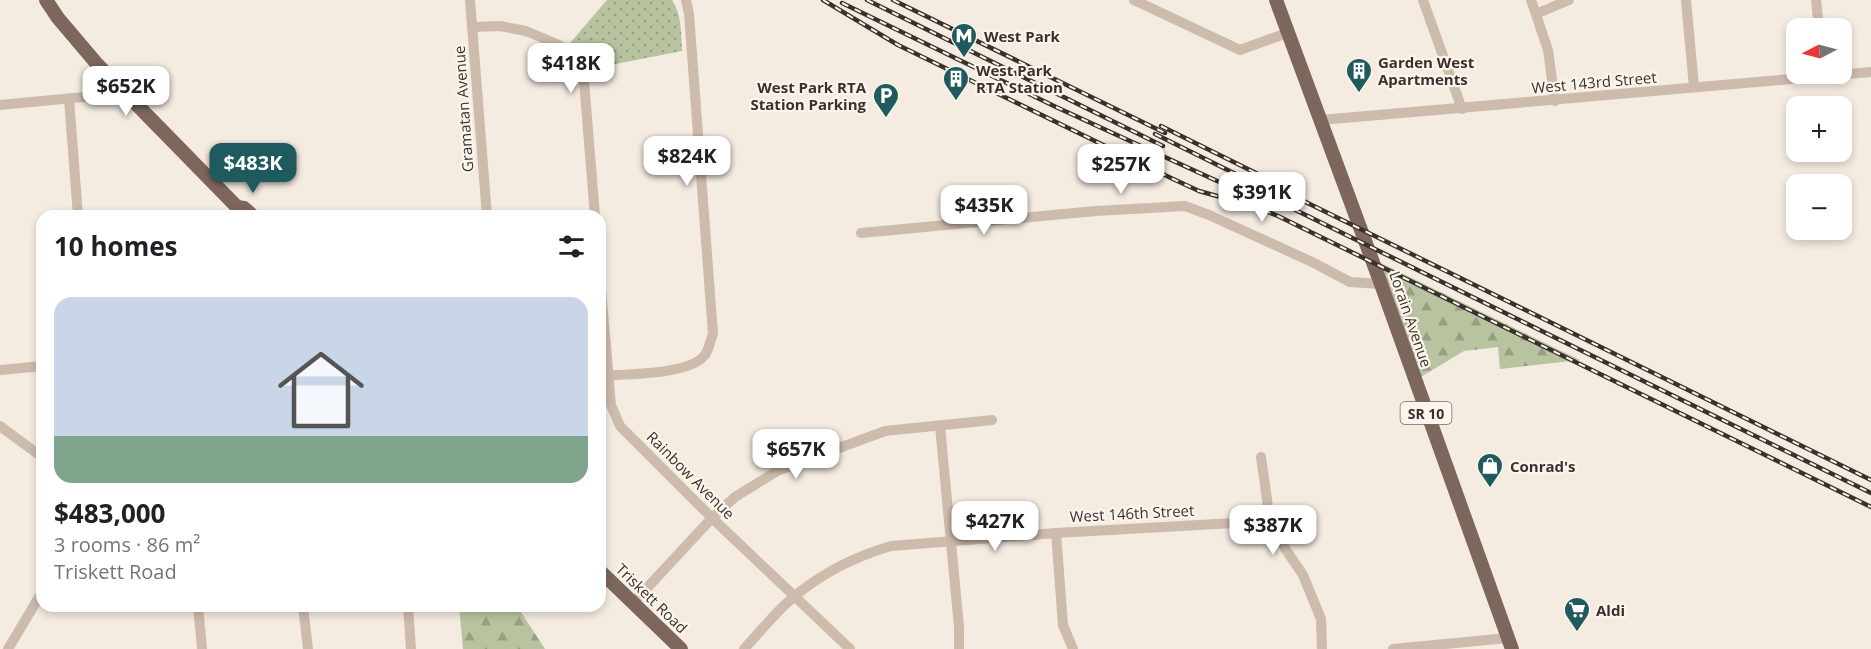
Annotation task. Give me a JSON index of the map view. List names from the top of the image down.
{
  "streets": {
    "main road": ["Lorain Avenue", "SR 10", "Triskett Road"],
    "street": [
      "West 143rd Street",
      "Gramatan Avenue",
      "Rainbow Avenue",
      "West 146th Street"
    ]
  },
  "crossings": [
    ["West 143rd Street", "Lorain Avenue"],
    ["Rainbow Avenue", "West 146th Street"]
  ],
  "places": {
    "metro station": ["West Park"],
    "building": ["Garden West Apartments", "West Park RTA Station"],
    "parking": ["West Park RTA Station Parking"],
    "shop": ["Conrad's"],
    "supermarket": ["Aldi"]
  },
  "north": "left",
  "page": {
    "map_buttons": ["+", "−"],
    "price": [
      "$418K",
      "$652K",
      "$824K",
      "$483K",
      "$257K",
      "$391K",
      "$435K",
      "$657K",
      "$427K",
      "$387K"
    ],
    "heading": "10 homes",
    "list": [
      {
        "name": "$483,000",
        "note": "3 rooms · 86 m² · Triskett Road"
      }
    ]
  }
}
